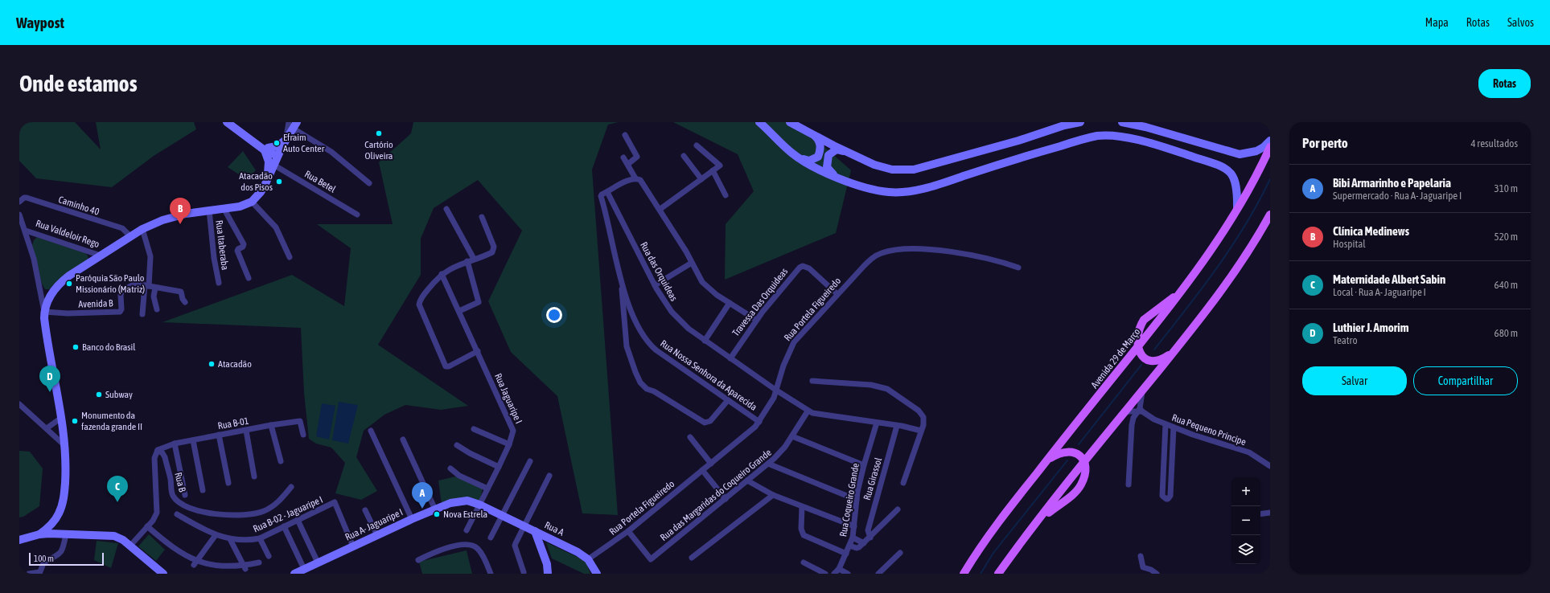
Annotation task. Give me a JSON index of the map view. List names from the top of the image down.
{
  "streets": {
    "main road": [
      "Rua Valdeloir Rego",
      "Avenida 29 de Março",
      "Rua A- Jaguaripe I",
      "Rua A"
    ],
    "street": [
      "Rua Betel",
      "Caminho 40",
      "Rua Itaberaba",
      "Rua das Orquideas",
      "Travessa Das Orquideas",
      "Avenida B",
      "Rua Portela Figueiredo",
      "Rua Nossa Senhora da Aparecida",
      "Rua Jaguaripe I",
      "Rua B-01",
      "Rua Pequeno Principe",
      "Rua Girassol",
      "Rua B",
      "Rua das Margaridas do Coqueiro Grande",
      "Rua Coqueiro Grande",
      "Rua B-02 - Jaguaripe I"
    ]
  },
  "crossings": [
    ["Rua Valdeloir Rego", "Avenida B"],
    ["Rua das Orquideas", "Travessa Das Orquideas"],
    ["Rua das Orquideas", "Rua Portela Figueiredo"],
    ["Rua das Orquideas", "Rua Nossa Senhora da Aparecida"],
    ["Rua das Orquideas", "Rua Girassol"],
    ["Rua das Orquideas", "Rua das Margaridas do Coqueiro Grande"],
    ["Rua das Orquideas", "Rua Coqueiro Grande"],
    ["Travessa Das Orquideas", "Rua Portela Figueiredo"],
    ["Rua Portela Figueiredo", "Rua Nossa Senhora da Aparecida"],
    ["Rua Portela Figueiredo", "Rua das Margaridas do Coqueiro Grande"],
    ["Rua Portela Figueiredo", "Rua A"],
    ["Rua Jaguaripe I", "Rua A- Jaguaripe I"],
    ["Rua B-01", "Rua B"],
    ["Rua B-02 - Jaguaripe I", "Rua A- Jaguaripe I"],
    ["Rua A- Jaguaripe I", "Rua A"]
  ],
  "places": [
    "Cartório Oliveira",
    "Efraim Auto Center",
    "Atacadão dos Pisos",
    "Paróquia São Paulo Missionário (Matriz)",
    "Banco do Brasil",
    "Atacadão",
    "Subway",
    "Monumento da fazenda grande II",
    "Nova Estrela"
  ],
  "scale_bar": "100 m",
  "page": {
    "header": "Waypost",
    "nav": ["Mapa", "Rotas", "Salvos"],
    "buttons": [
      "Rotas",
      ["Salvar", "Compartilhar"]
    ],
    "title": "Onde estamos",
    "heading": ["Por perto", "4 resultados"],
    "list": [
      {
        "mark": "A",
        "name": "Bibi Armarinho e Papelaria",
        "note": "Supermercado · Rua A- Jaguaripe I",
        "value": "310 m"
      },
      {
        "mark": "B",
        "name": "Clínica Medinews",
        "note": "Hospital",
        "value": "520 m"
      },
      {
        "mark": "C",
        "name": "Maternidade Albert Sabin",
        "note": "Local · Rua A- Jaguaripe I",
        "value": "640 m"
      },
      {
        "mark": "D",
        "name": "Luthier J. Amorim",
        "note": "Teatro",
        "value": "680 m"
      }
    ],
    "pins": [
      "B",
      "D",
      "C",
      "A"
    ],
    "map_buttons": ["+", "−"],
    "scale": "100 m"
  }
}
